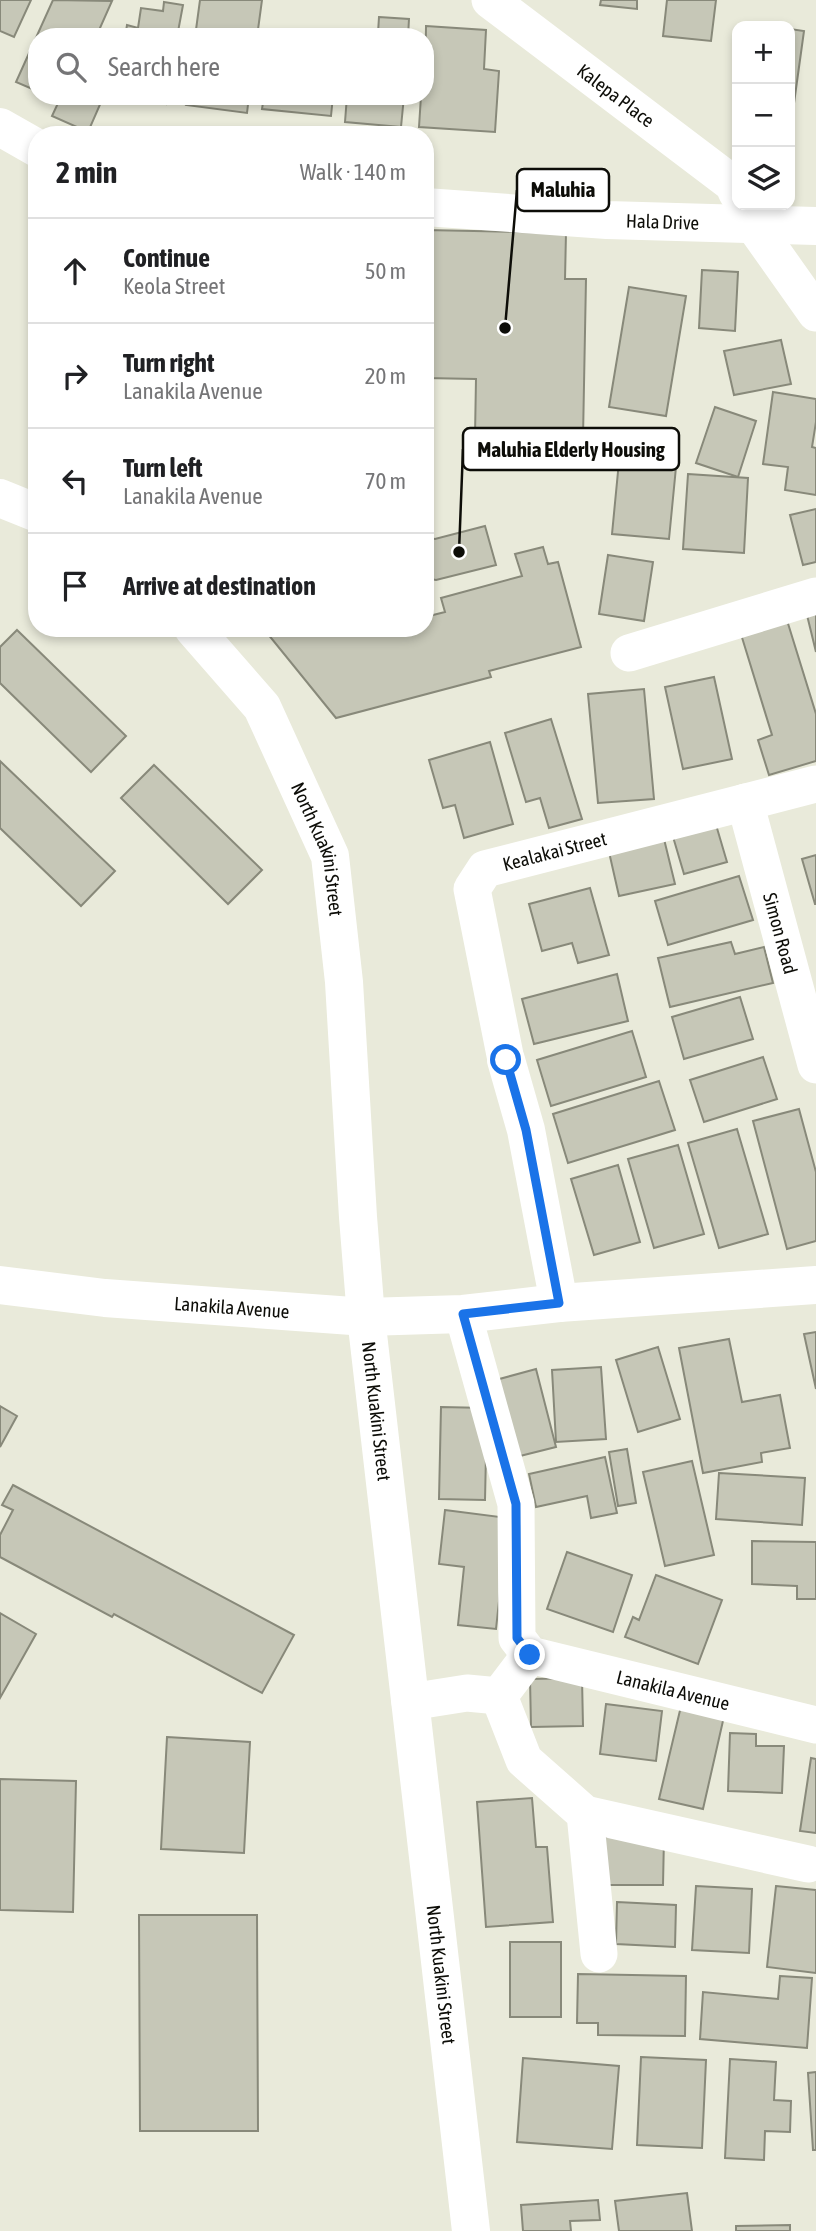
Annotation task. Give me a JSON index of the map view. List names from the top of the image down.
{
  "streets": {
    "street": [
      "Kalepa Place",
      "Hala Drive",
      "North Kuakini Street",
      "Kealakai Street",
      "Simon Road",
      "Lanakila Avenue"
    ]
  },
  "crossings": [
    ["North Kuakini Street", "Lanakila Avenue"],
    ["Kealakai Street", "Simon Road"]
  ],
  "places": ["Maluhia", "Maluhia Elderly Housing"],
  "page": {
    "map_buttons": ["+", "−"],
    "search": "Search here",
    "heading": ["2 min", "Walk · 140 m"],
    "list": [
      ["Continue", "Keola Street", "50 m"],
      ["Turn right", "Lanakila Avenue", "20 m"],
      ["Turn left", "Lanakila Avenue", "70 m"],
      "Arrive at destination"
    ]
  }
}
